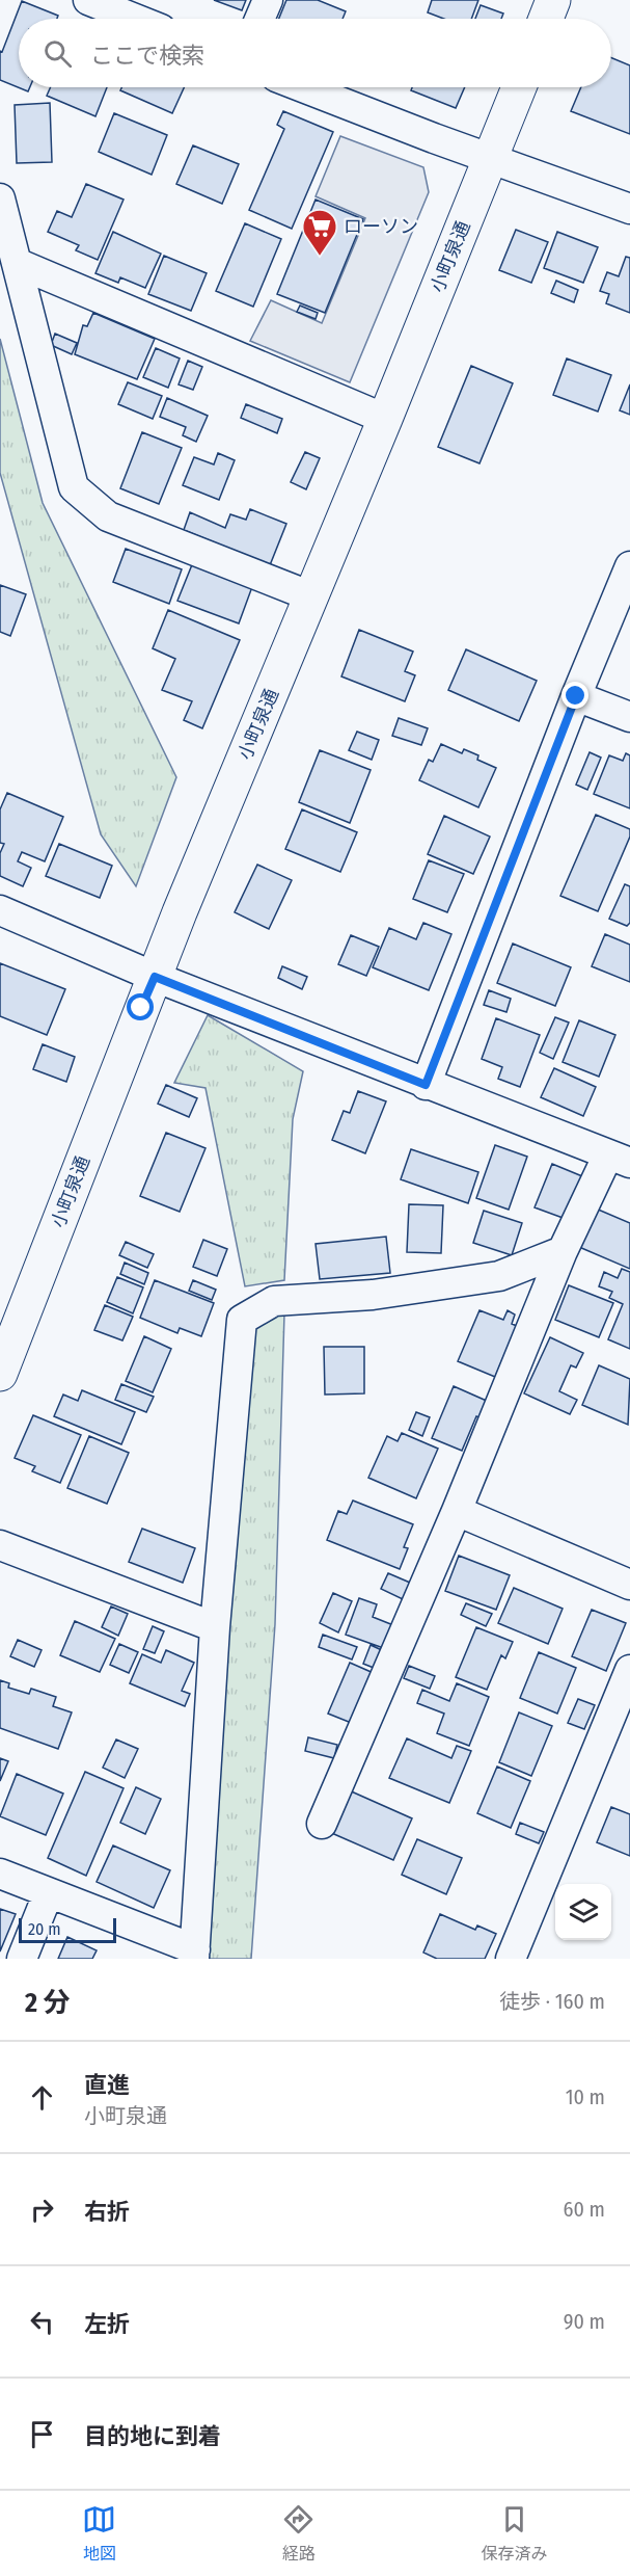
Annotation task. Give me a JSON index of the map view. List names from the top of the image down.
{
  "streets": {
    "street": ["小町泉通"]
  },
  "places": {
    "supermarket": ["ローソン"]
  },
  "scale_bar": "20 m",
  "page": {
    "search": "ここで検索",
    "scale": "20 m",
    "heading": ["2 分", "徒歩 · 160 m"],
    "list": [
      ["直進", "小町泉通", "10 m"],
      ["右折", "60 m"],
      ["左折", "90 m"],
      "目的地に到着"
    ],
    "nav": ["地図", "経路", "保存済み"]
  }
}
